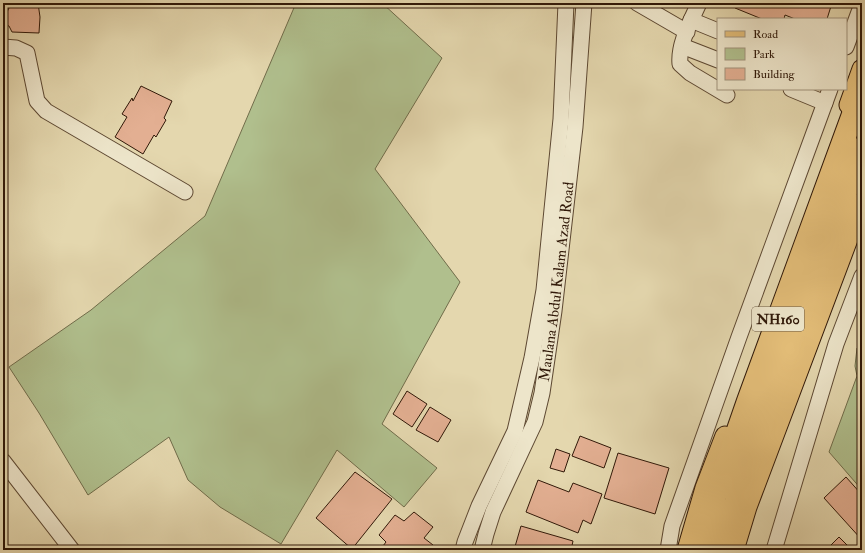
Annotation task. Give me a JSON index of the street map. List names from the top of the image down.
{
  "streets": {
    "highway": ["NH160"],
    "street": ["Maulana Abdul Kalam Azad Road"]
  },
  "legend": ["Road", "Park", "Building"]
}
